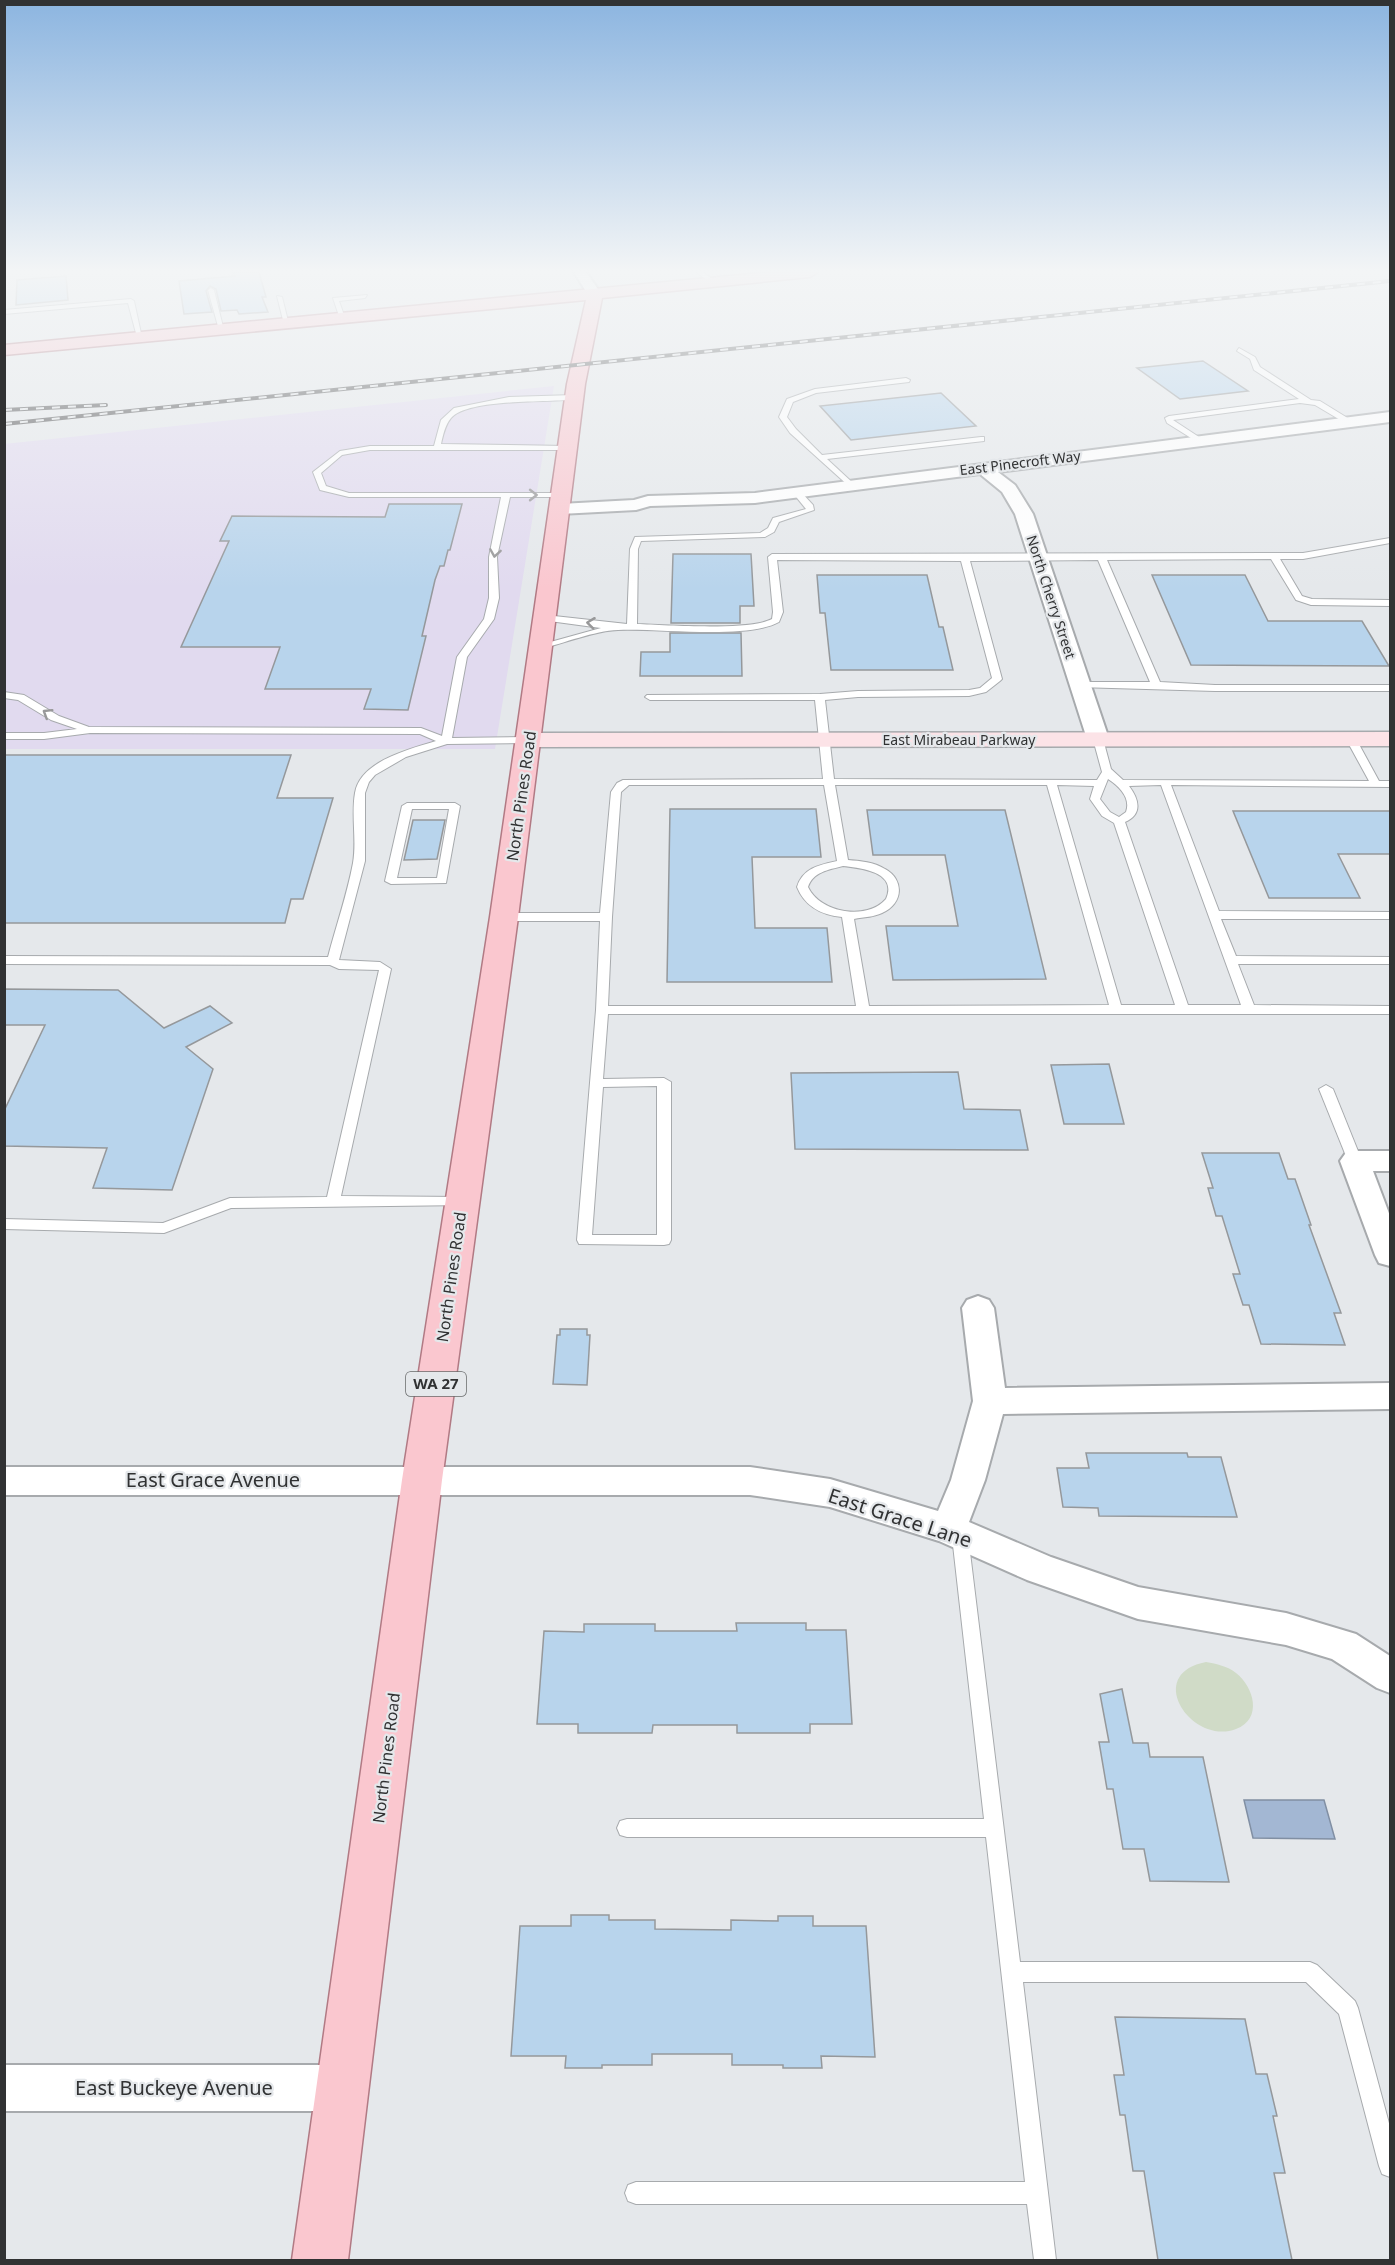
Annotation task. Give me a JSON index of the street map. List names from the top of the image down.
{
  "streets": {
    "main road": ["North Pines Road", "WA 27"],
    "street": [
      "East Pinecroft Way",
      "North Cherry Street",
      "East Mirabeau Parkway",
      "East Grace Avenue",
      "East Grace Lane",
      "East Buckeye Avenue"
    ]
  },
  "crossings": [
    ["East Pinecroft Way", "North Cherry Street"],
    ["East Pinecroft Way", "North Pines Road"],
    ["North Cherry Street", "East Mirabeau Parkway"],
    ["East Mirabeau Parkway", "North Pines Road"],
    ["North Pines Road", "East Grace Avenue"],
    ["North Pines Road", "East Grace Lane"],
    ["North Pines Road", "East Buckeye Avenue"],
    ["East Grace Avenue", "East Grace Lane"]
  ]
}
